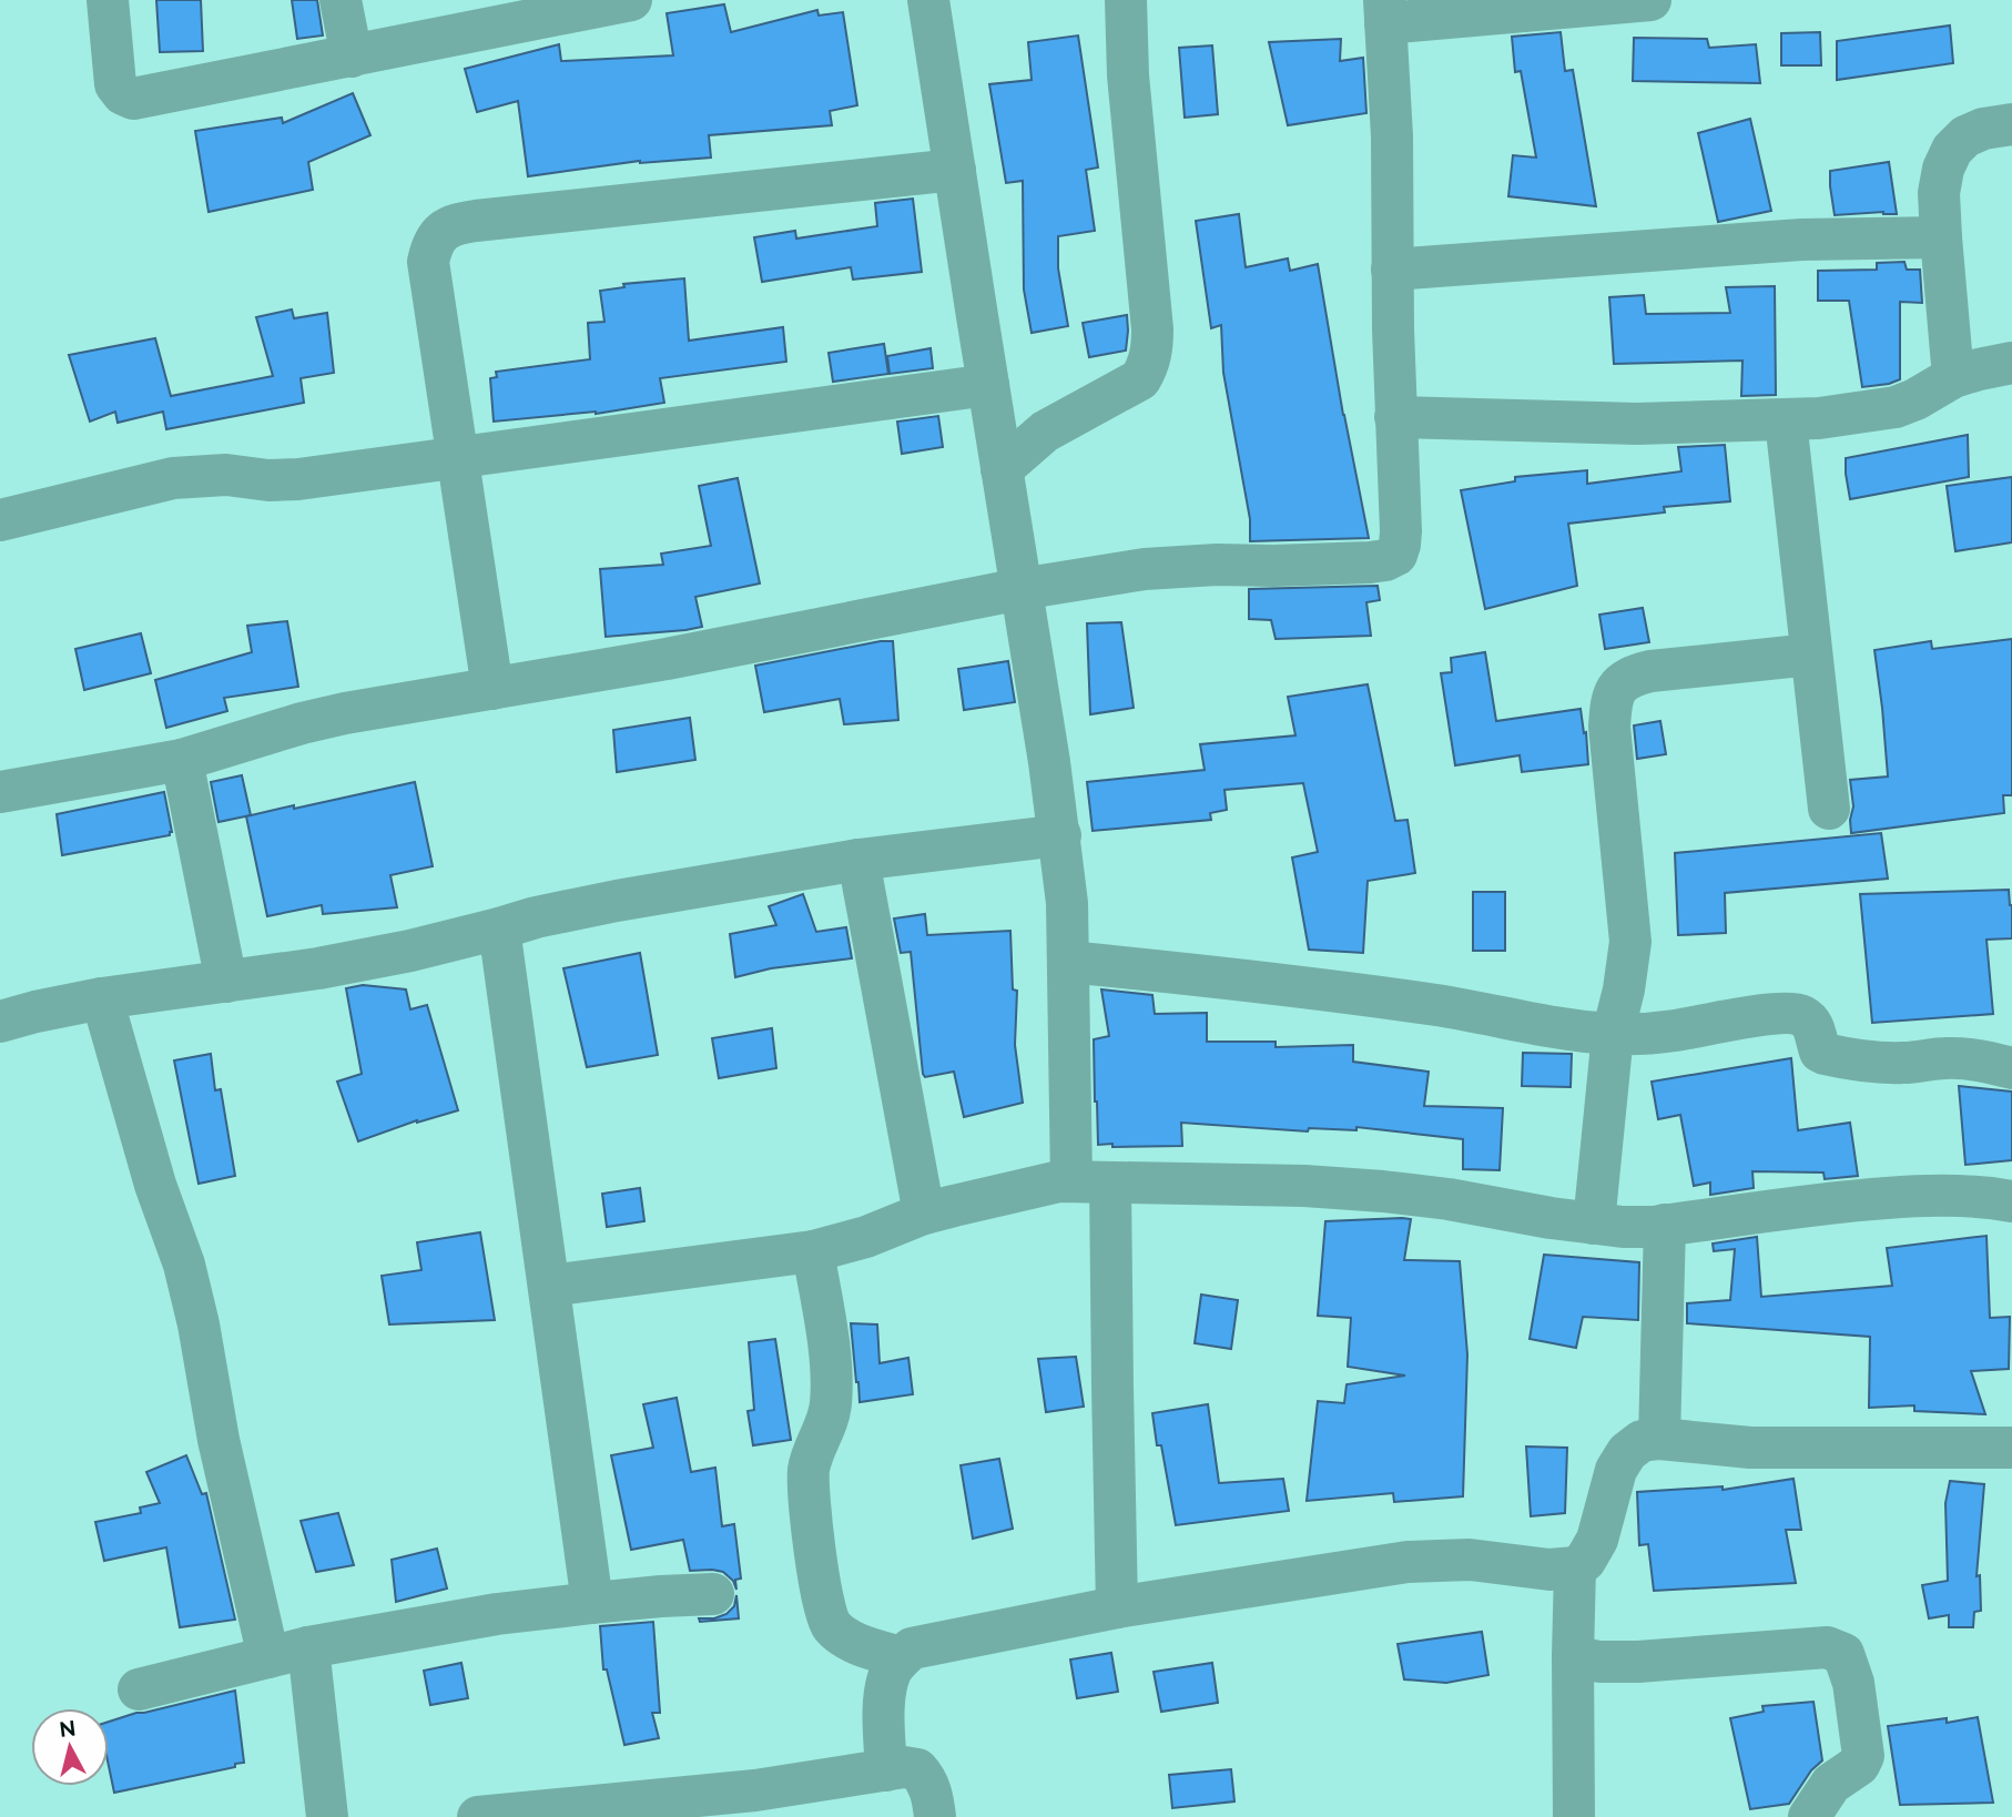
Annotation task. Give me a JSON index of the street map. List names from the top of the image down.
{
  "north": "top"
}
